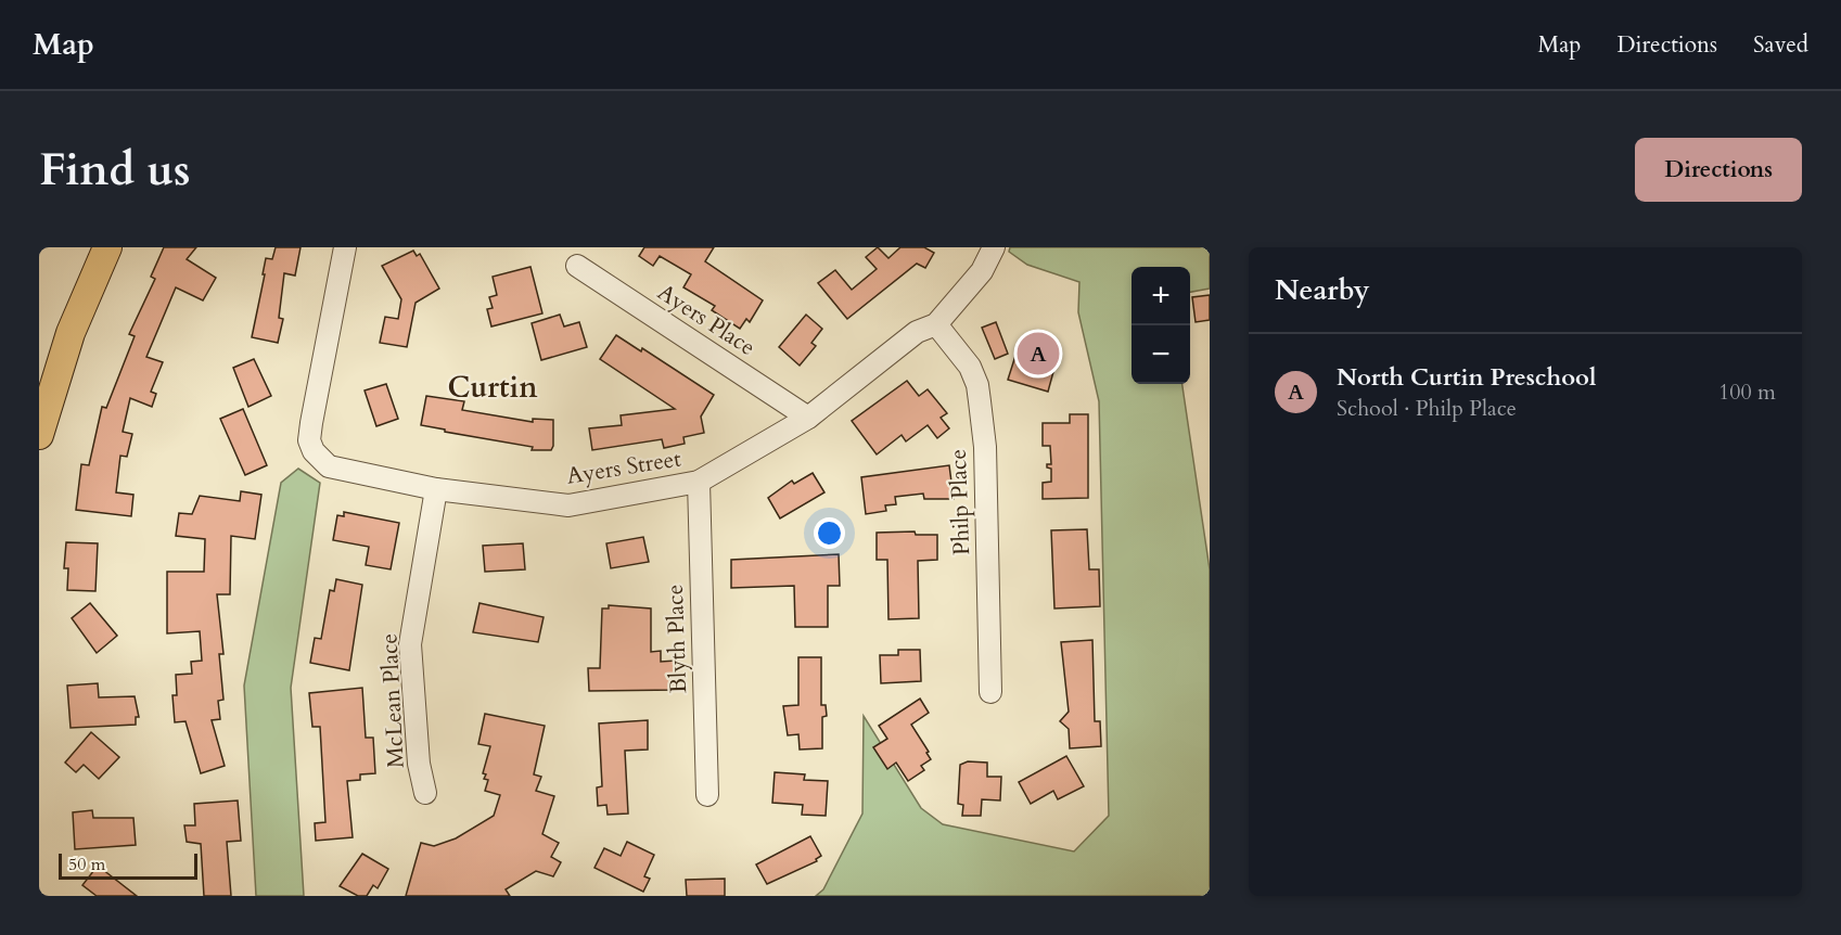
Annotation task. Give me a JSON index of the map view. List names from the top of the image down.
{
  "streets": {
    "street": [
      "Ayers Place",
      "Ayers Street",
      "Philp Place",
      "Blyth Place",
      "McLean Place"
    ]
  },
  "crossings": [
    ["Ayers Place", "Ayers Street"],
    ["Ayers Street", "Philp Place"],
    ["Ayers Street", "Blyth Place"],
    ["Ayers Street", "McLean Place"]
  ],
  "districts": ["Curtin"],
  "scale_bar": "50 m",
  "page": {
    "header": "Map",
    "nav": ["Map", "Directions", "Saved"],
    "buttons": "Directions",
    "title": "Find us",
    "heading": "Nearby",
    "map_buttons": ["+", "−"],
    "pins": "A",
    "list": [
      {
        "mark": "A",
        "name": "North Curtin Preschool",
        "note": "School · Philp Place",
        "value": "100 m"
      }
    ],
    "scale": "50 m"
  }
}
